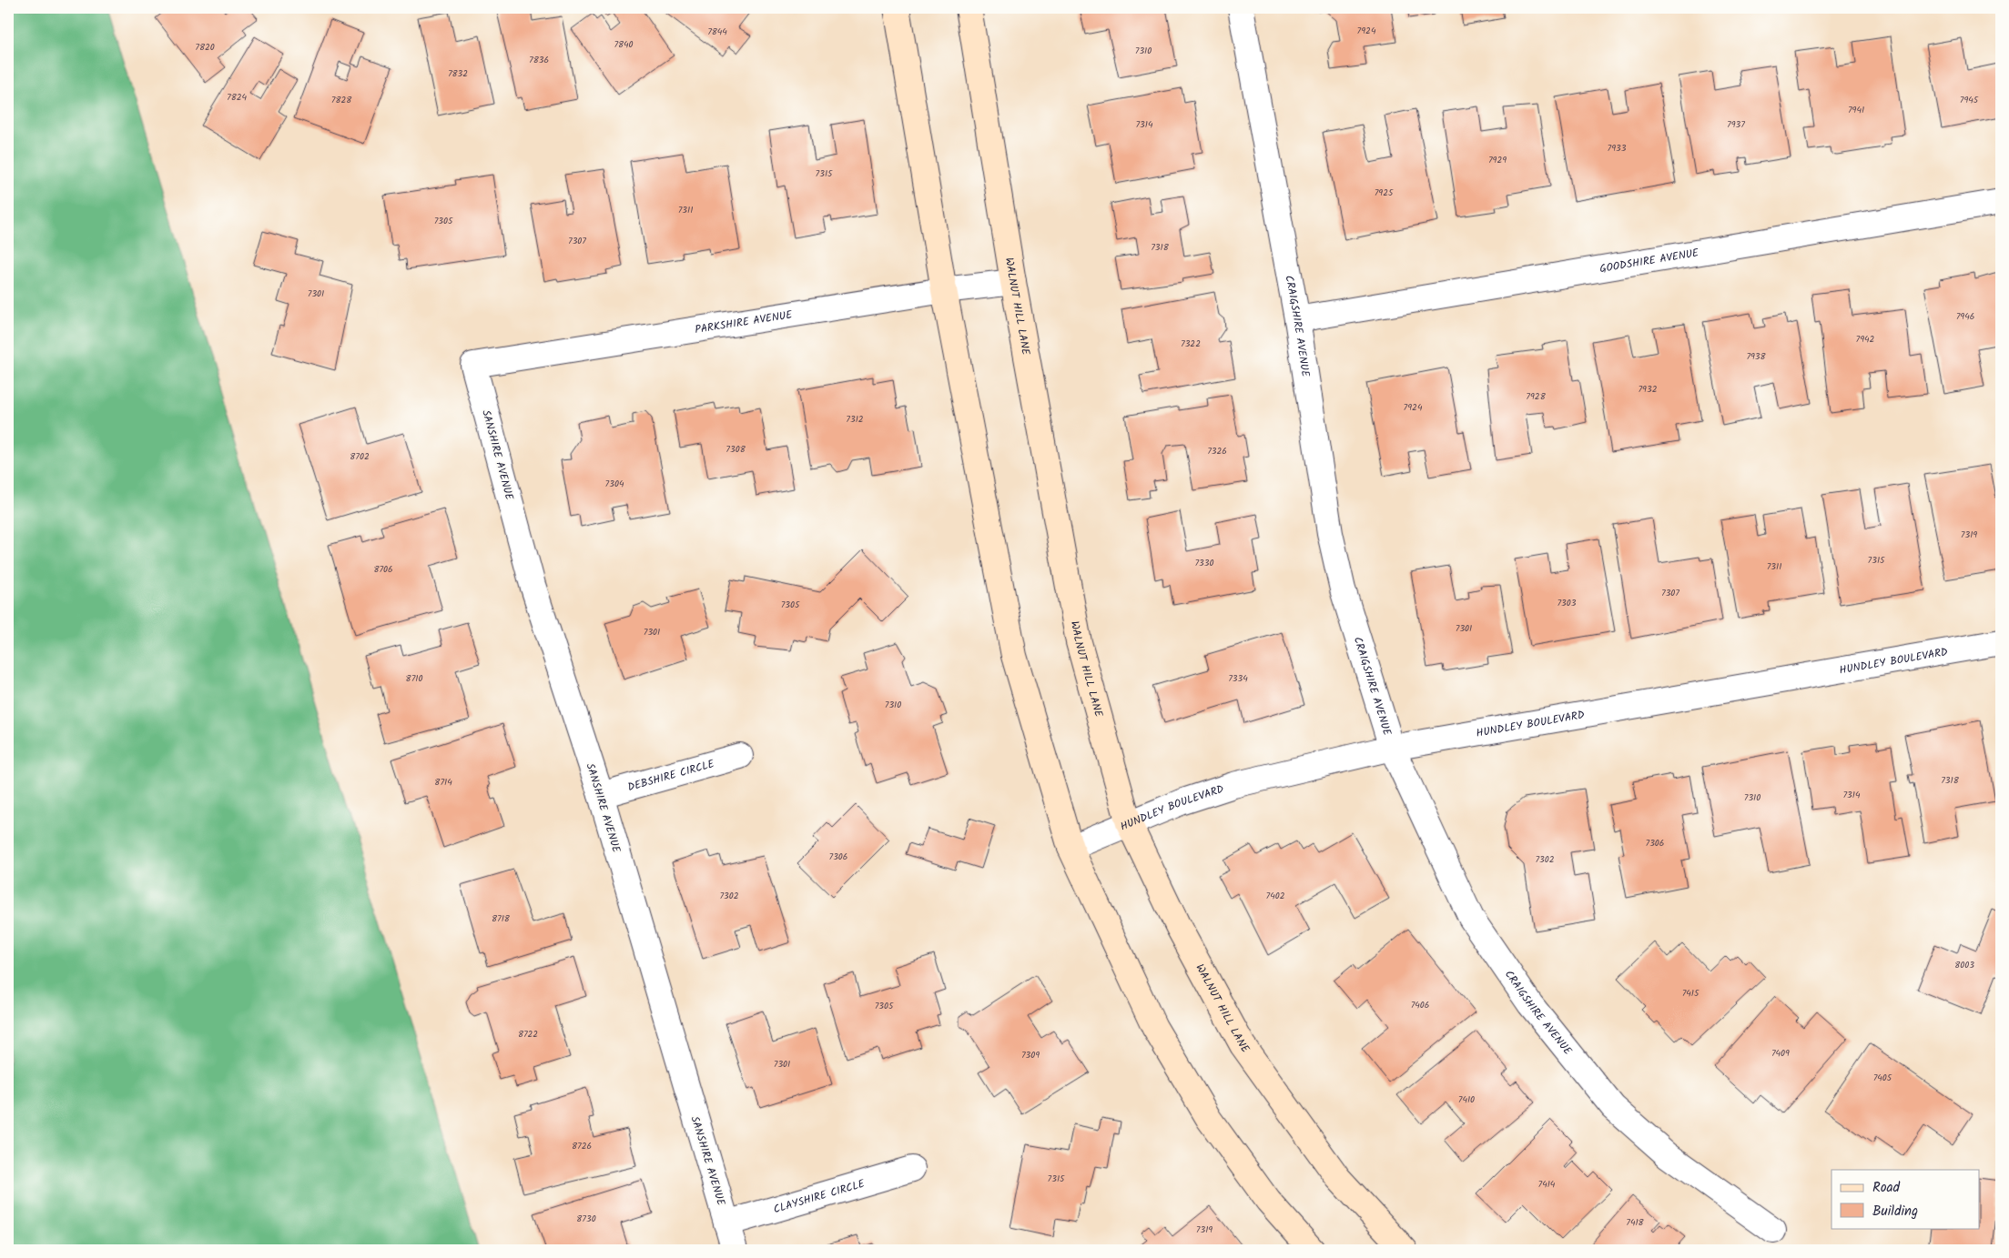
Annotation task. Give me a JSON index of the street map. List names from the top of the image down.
{
  "streets": {
    "main road": ["WALNUT HILL LANE"],
    "street": [
      "GOODSHIRE AVENUE",
      "PARKSHIRE AVENUE",
      "CRAIGSHIRE AVENUE",
      "SANSHIRE AVENUE",
      "HUNDLEY BOULEVARD",
      "DEBSHIRE CIRCLE",
      "CLAYSHIRE CIRCLE"
    ]
  },
  "crossings": [
    ["GOODSHIRE AVENUE", "CRAIGSHIRE AVENUE"],
    ["WALNUT HILL LANE", "PARKSHIRE AVENUE"],
    ["WALNUT HILL LANE", "HUNDLEY BOULEVARD"],
    ["PARKSHIRE AVENUE", "SANSHIRE AVENUE"],
    ["CRAIGSHIRE AVENUE", "HUNDLEY BOULEVARD"],
    ["SANSHIRE AVENUE", "DEBSHIRE CIRCLE"],
    ["SANSHIRE AVENUE", "CLAYSHIRE CIRCLE"]
  ],
  "house_numbers": [
    "7924",
    "7844",
    "7840",
    "7820",
    "7310",
    "7836",
    "7832",
    "7824",
    "7828",
    "7945",
    "7941",
    "7314",
    "7937",
    "7933",
    "7929",
    "7315",
    "7925",
    "7311",
    "7305",
    "7307",
    "7318",
    "7301",
    "7946",
    "7942",
    "7322",
    "7938",
    "7932",
    "7928",
    "7924",
    "7312",
    "7308",
    "7326",
    "8702",
    "7304",
    "7319",
    "7315",
    "7330",
    "7311",
    "8706",
    "7307",
    "7303",
    "7305",
    "7301",
    "7301",
    "8710",
    "7334",
    "7310",
    "7318",
    "8714",
    "7314",
    "7310",
    "7306",
    "7306",
    "7302",
    "7302",
    "7402",
    "8718",
    "8003",
    "7415",
    "7406",
    "7305",
    "8722",
    "7409",
    "7309",
    "7301",
    "7405",
    "7410",
    "8726",
    "7315",
    "7414",
    "8730",
    "7418",
    "7319"
  ],
  "legend": ["Road", "Building"]
}
